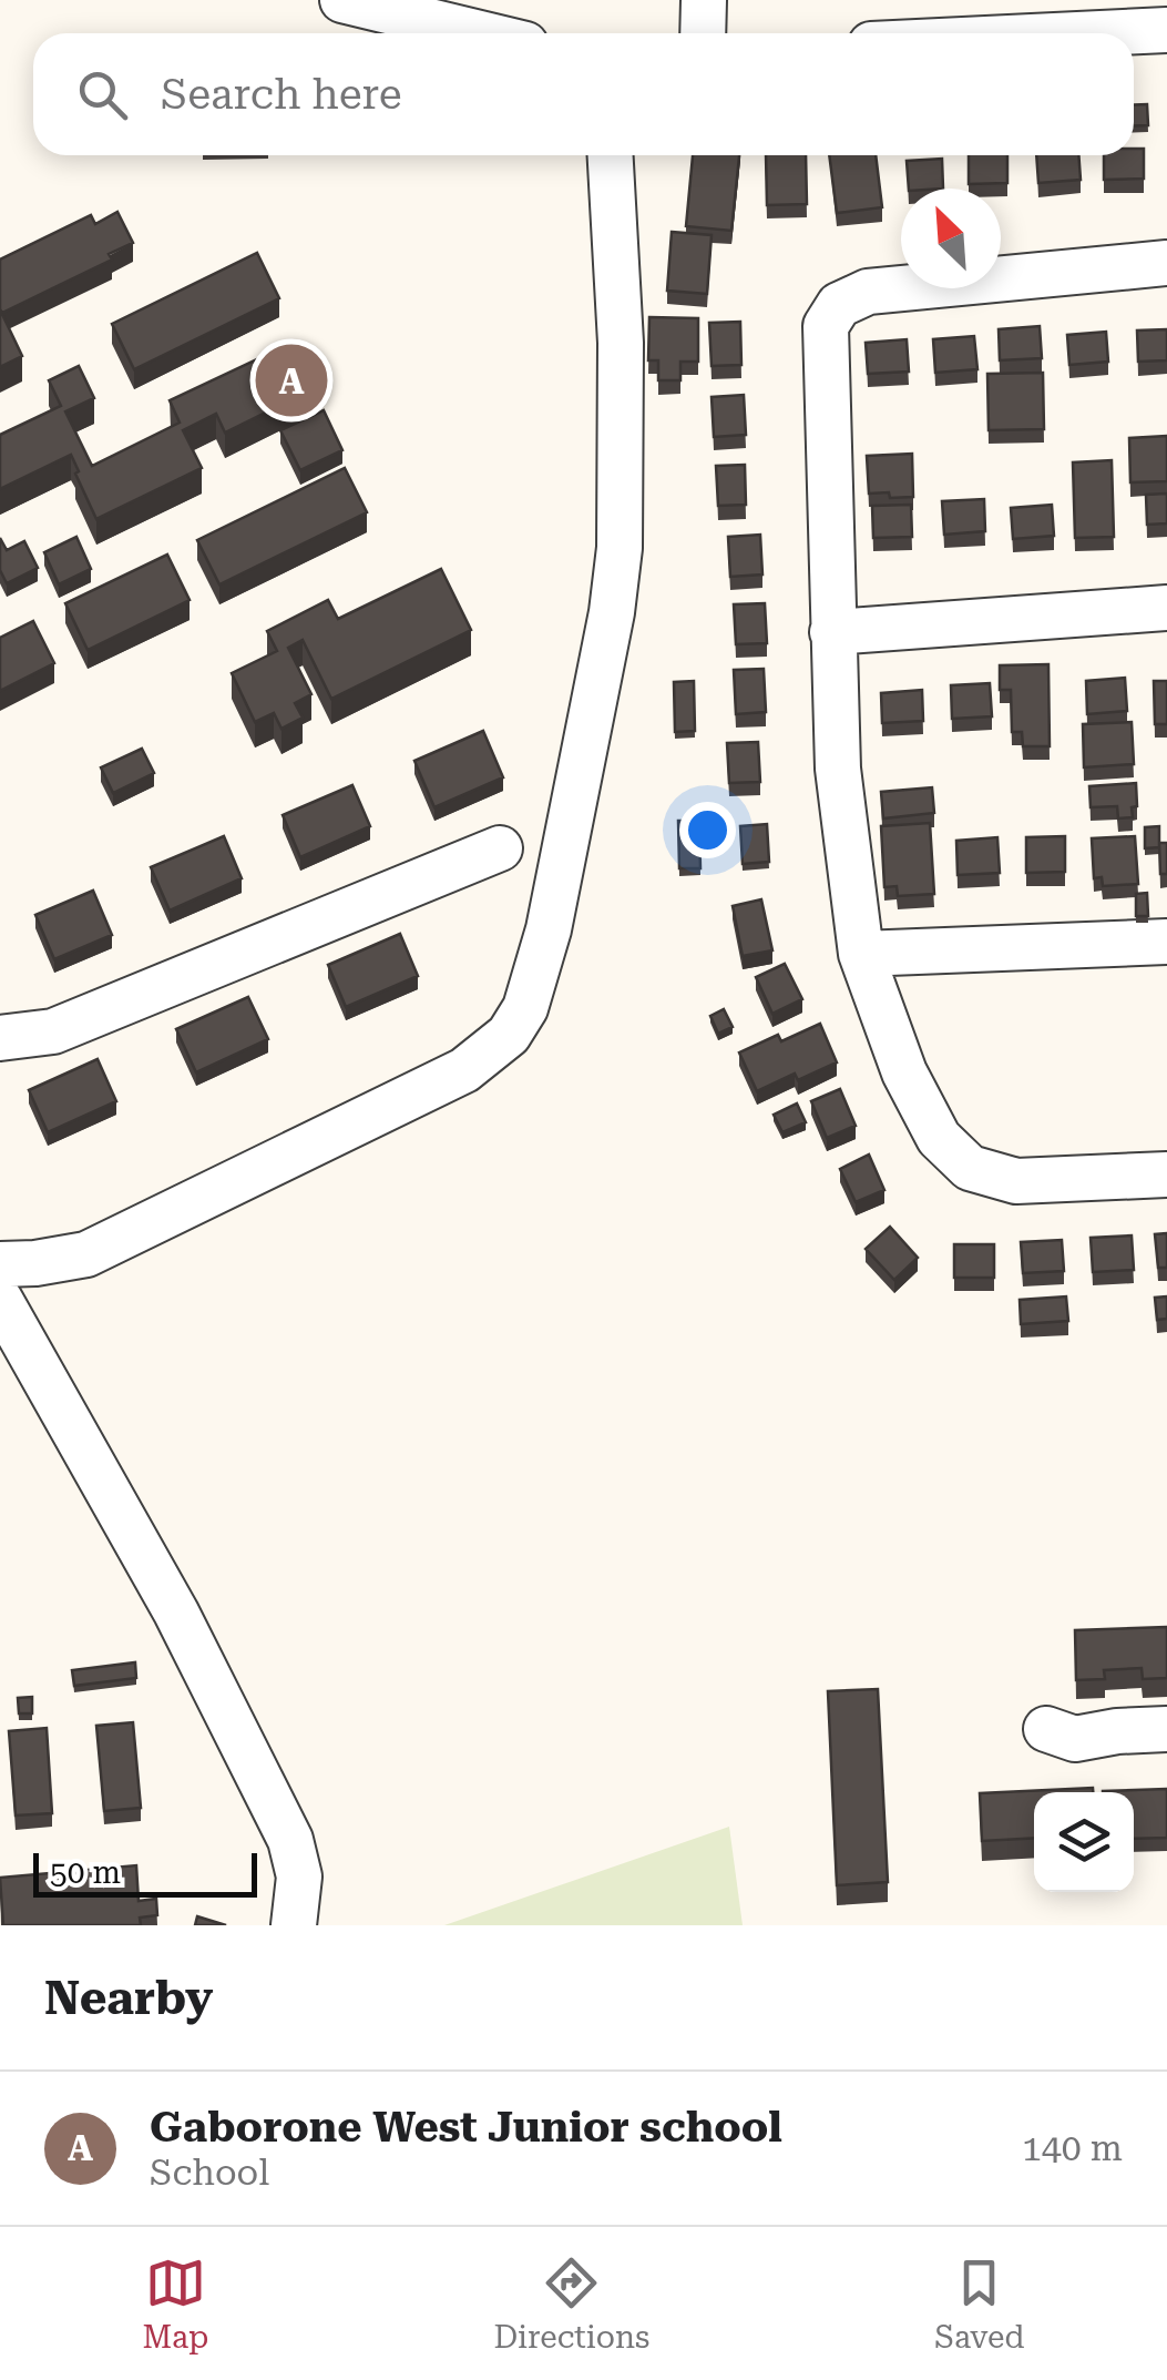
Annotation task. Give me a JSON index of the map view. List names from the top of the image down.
{
  "scale_bar": "50 m",
  "north": "top left",
  "page": {
    "search": "Search here",
    "pins": "A",
    "scale": "50 m",
    "heading": "Nearby",
    "list": [
      {
        "mark": "A",
        "name": "Gaborone West Junior school",
        "note": "School",
        "value": "140 m"
      }
    ],
    "nav": ["Map", "Directions", "Saved"]
  }
}
